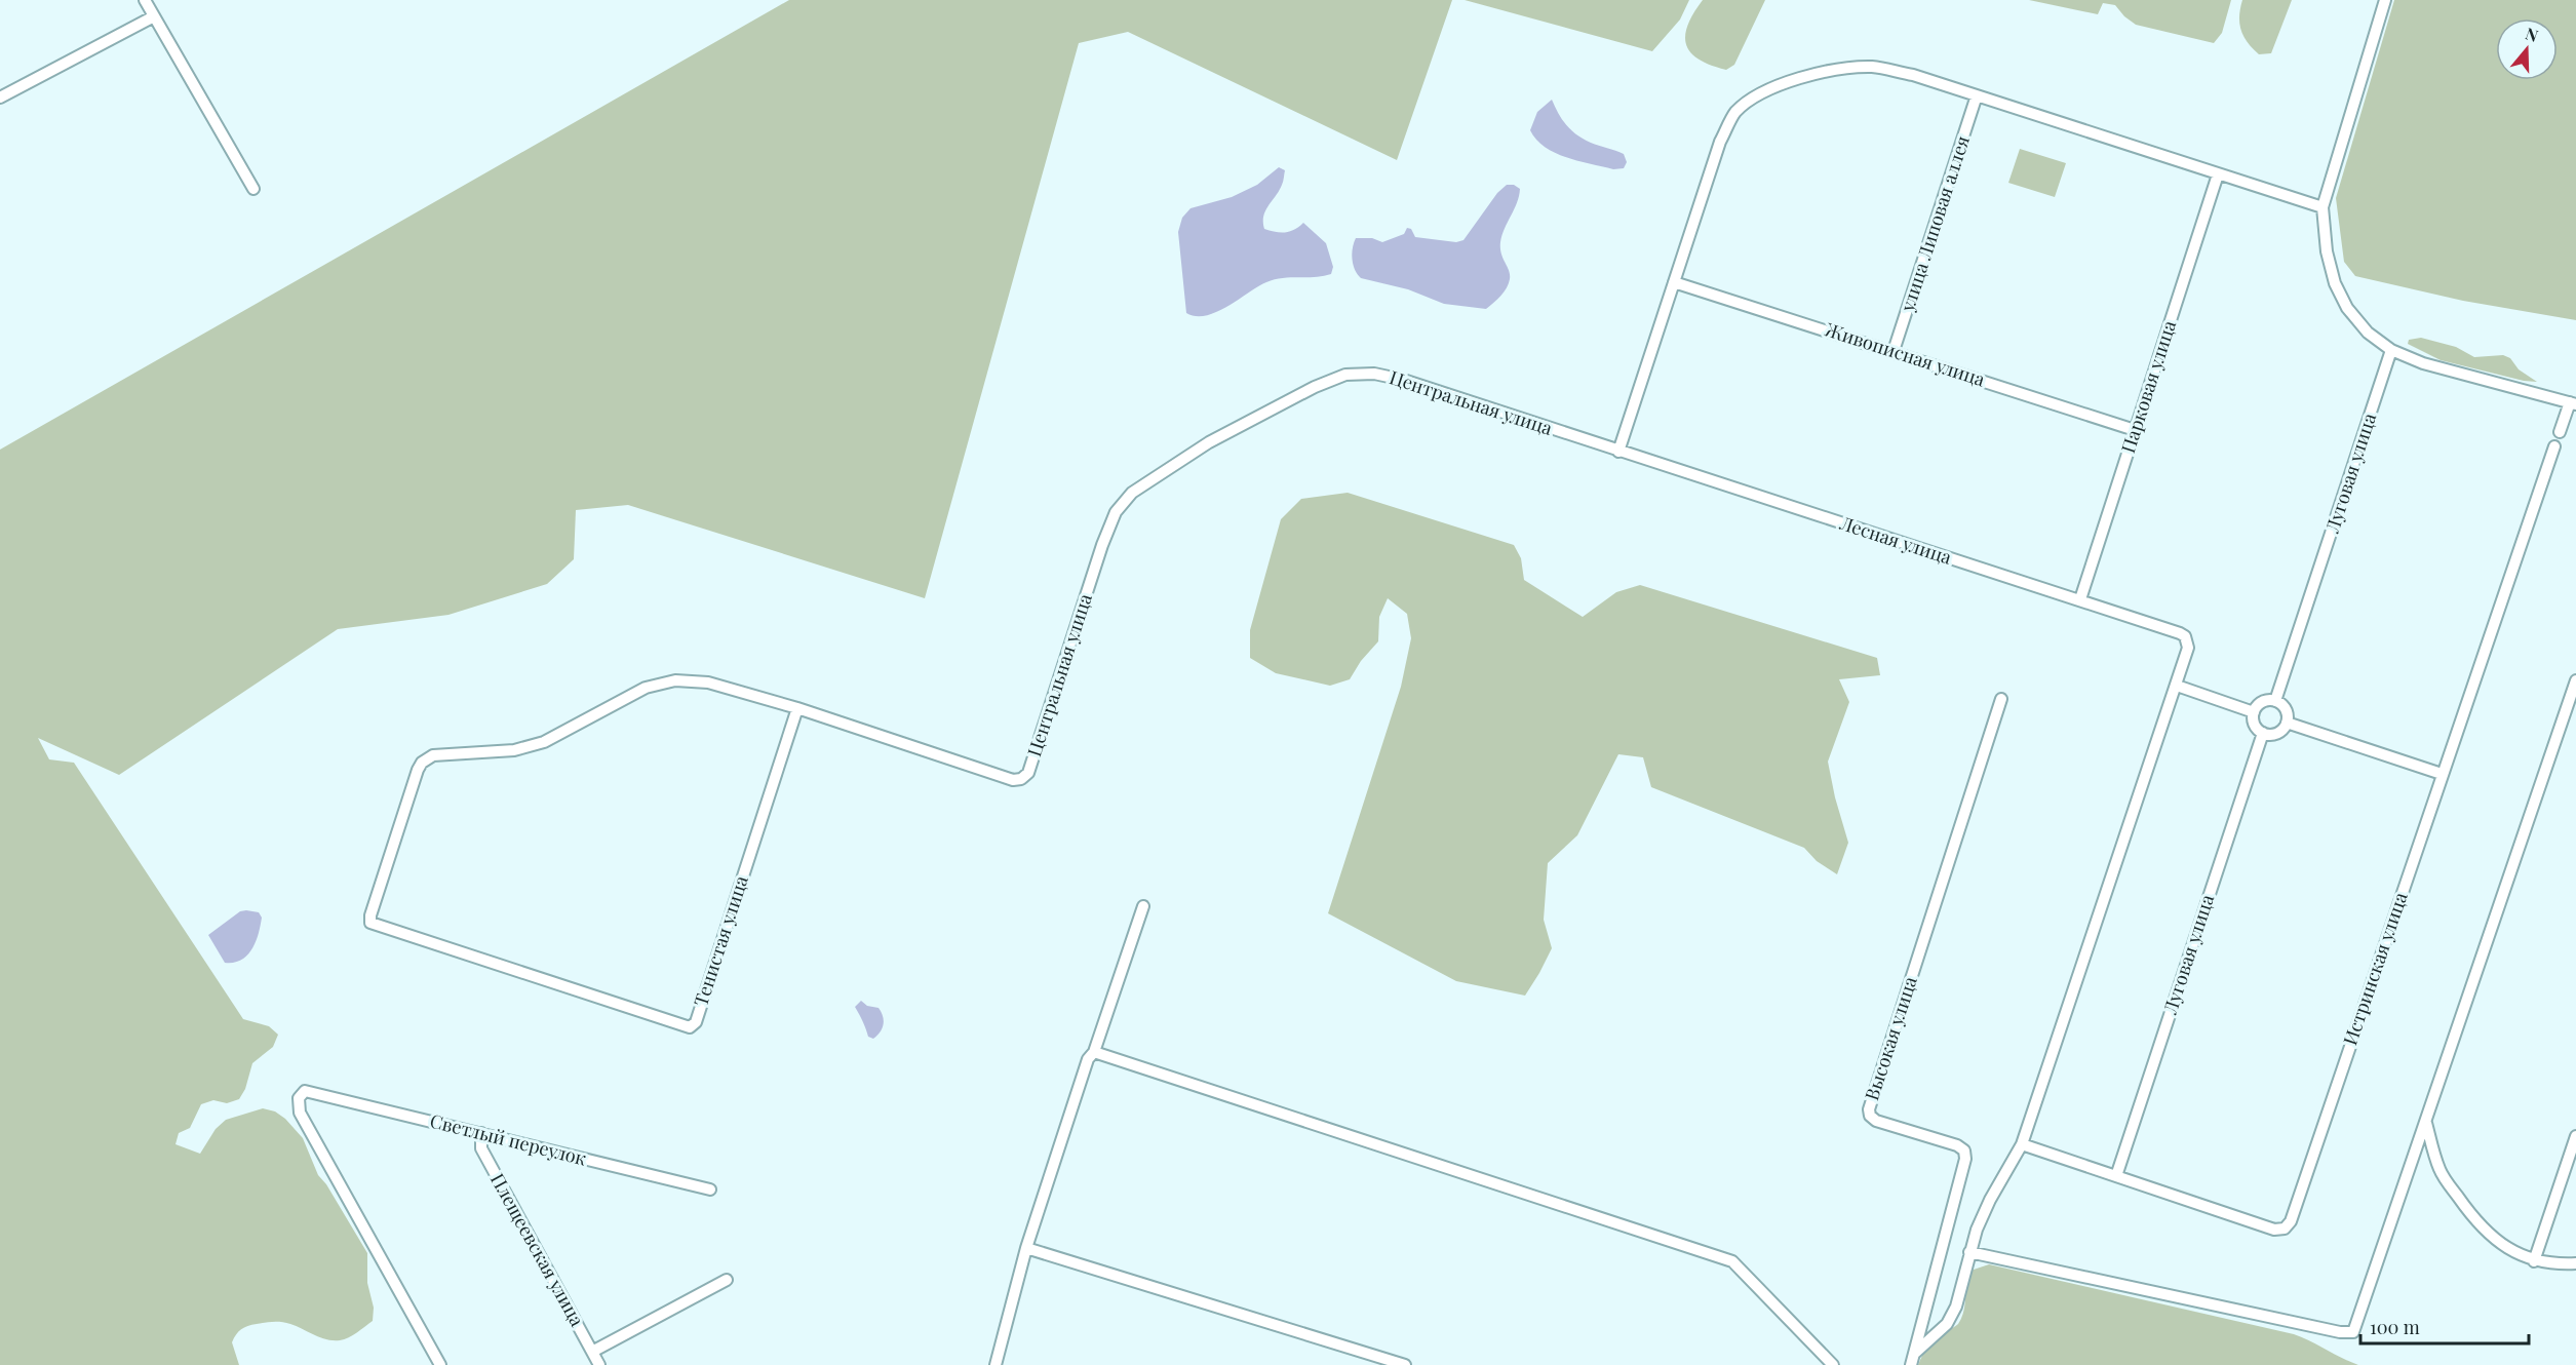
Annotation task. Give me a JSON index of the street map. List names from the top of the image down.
{
  "streets": {
    "street": [
      "улица Липовая аллея",
      "Живописная улица",
      "Парковая улица",
      "Центральная улица",
      "Луговая улица",
      "Лесная улица",
      "Тенистая улица",
      "Истринская улица",
      "Высокая улица",
      "Светлый переулок",
      "Плещеевская улица"
    ]
  },
  "crossings": [
    ["улица Липовая аллея", "Живописная улица"],
    ["Живописная улица", "Парковая улица"],
    ["Парковая улица", "Лесная улица"],
    ["Центральная улица", "Лесная улица"],
    ["Центральная улица", "Тенистая улица"],
    ["Луговая улица", "Истринская улица"],
    ["Светлый переулок", "Плещеевская улица"]
  ],
  "scale_bar": "100 m",
  "north": "top"
}
